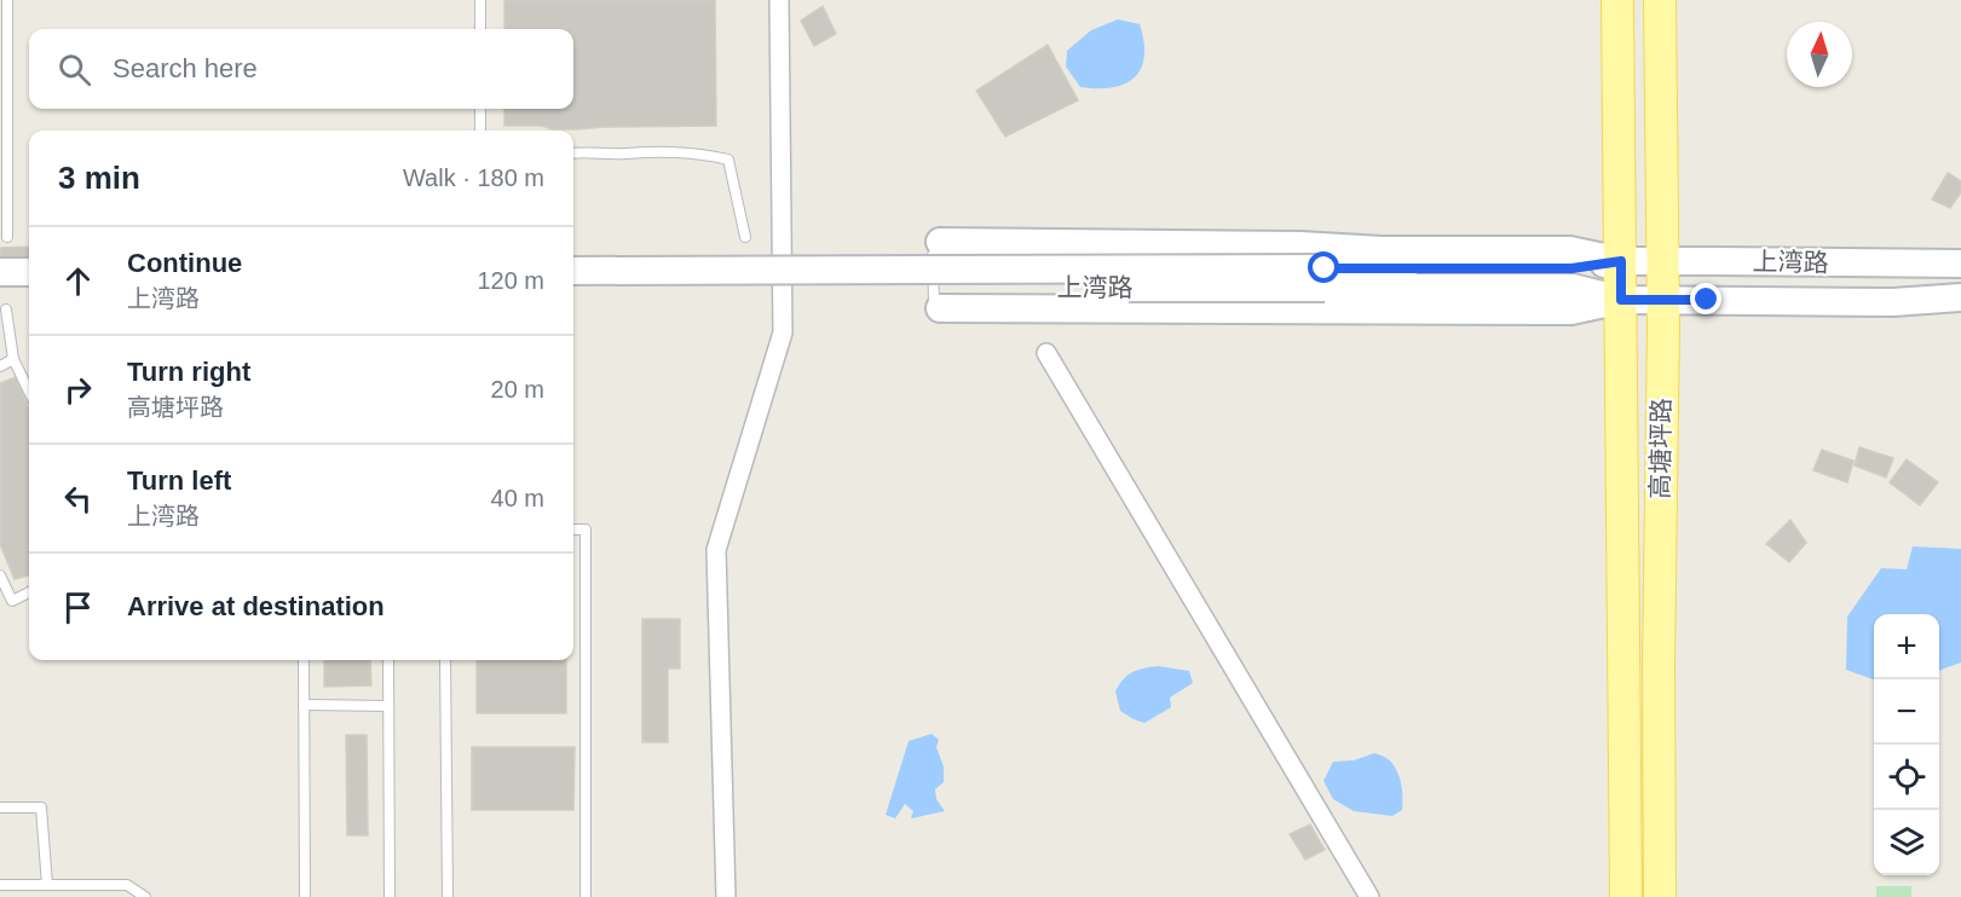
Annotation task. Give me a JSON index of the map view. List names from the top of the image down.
{
  "streets": {
    "main road": ["上湾路", "高塘坪路"]
  },
  "crossings": [
    ["上湾路", "高塘坪路"]
  ],
  "north": "top",
  "page": {
    "search": "Search here",
    "heading": ["3 min", "Walk · 180 m"],
    "list": [
      ["Continue", "上湾路", "120 m"],
      ["Turn right", "高塘坪路", "20 m"],
      ["Turn left", "上湾路", "40 m"],
      "Arrive at destination"
    ],
    "map_buttons": ["+", "−"]
  }
}
